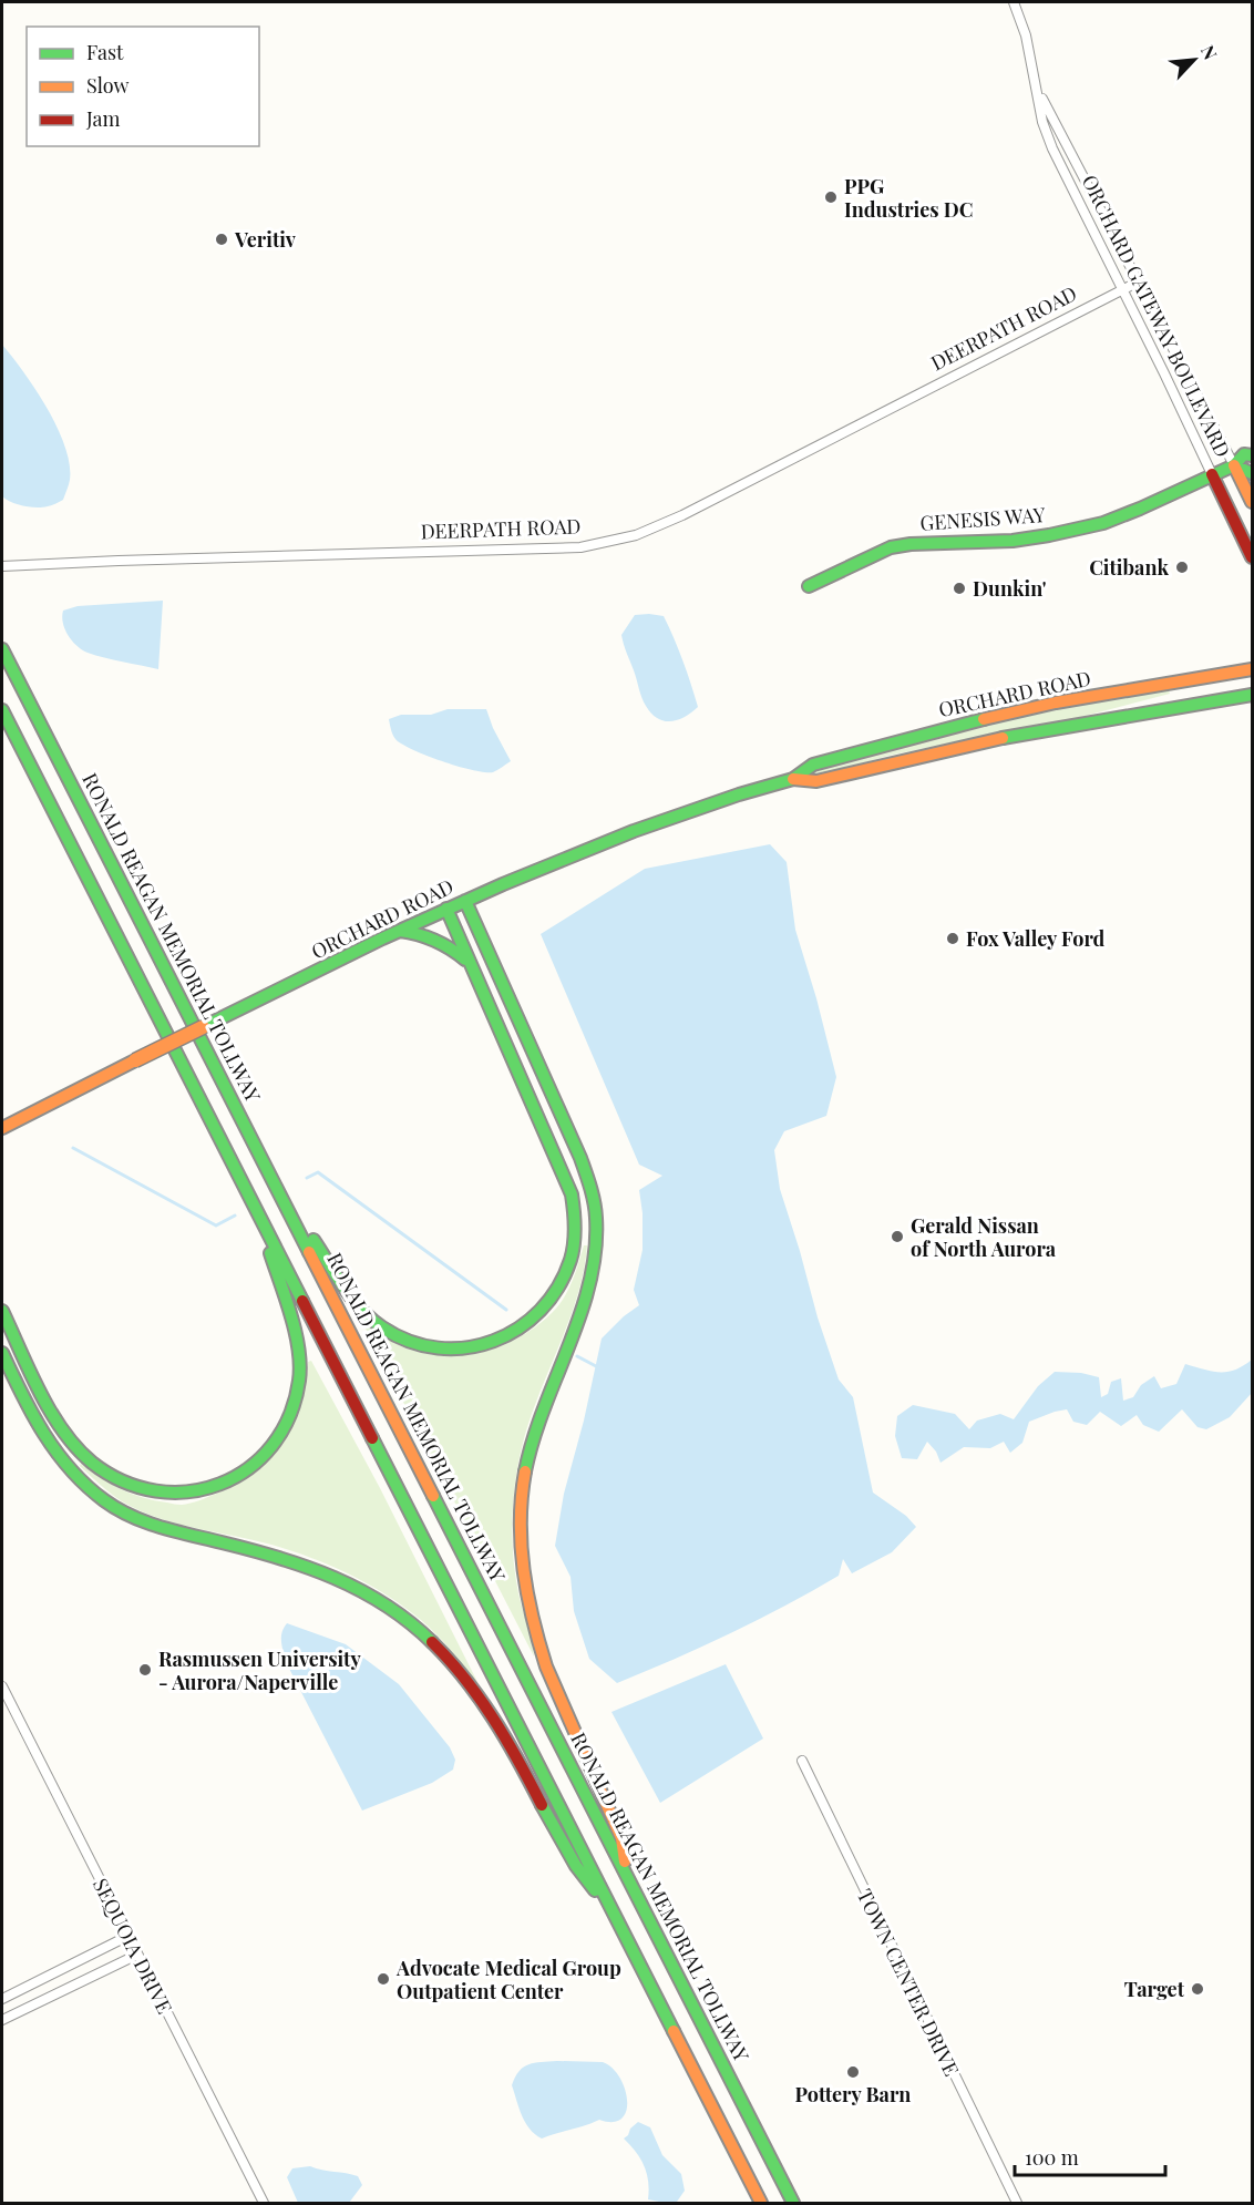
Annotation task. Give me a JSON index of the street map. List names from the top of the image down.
{
  "streets": {
    "main road": [
      "ORCHARD GATEWAY BOULEVARD",
      "GENESIS WAY",
      "ORCHARD ROAD",
      "RONALD REAGAN MEMORIAL TOLLWAY"
    ],
    "street": ["DEERPATH ROAD", "SEQUOIA DRIVE", "TOWN CENTER DRIVE"]
  },
  "crossings": [
    ["ORCHARD GATEWAY BOULEVARD", "DEERPATH ROAD"],
    ["ORCHARD GATEWAY BOULEVARD", "GENESIS WAY"]
  ],
  "places": [
    "PPG Industries DC",
    "Veritiv",
    "Citibank",
    "Dunkin'",
    "Fox Valley Ford",
    "Gerald Nissan of North Aurora",
    "Rasmussen University - Aurora/Naperville",
    "Advocate Medical Group Outpatient Center",
    "Target",
    "Pottery Barn"
  ],
  "legend": ["Fast", "Slow", "Jam"],
  "scale_bar": "100 m",
  "north": "top right"
}
